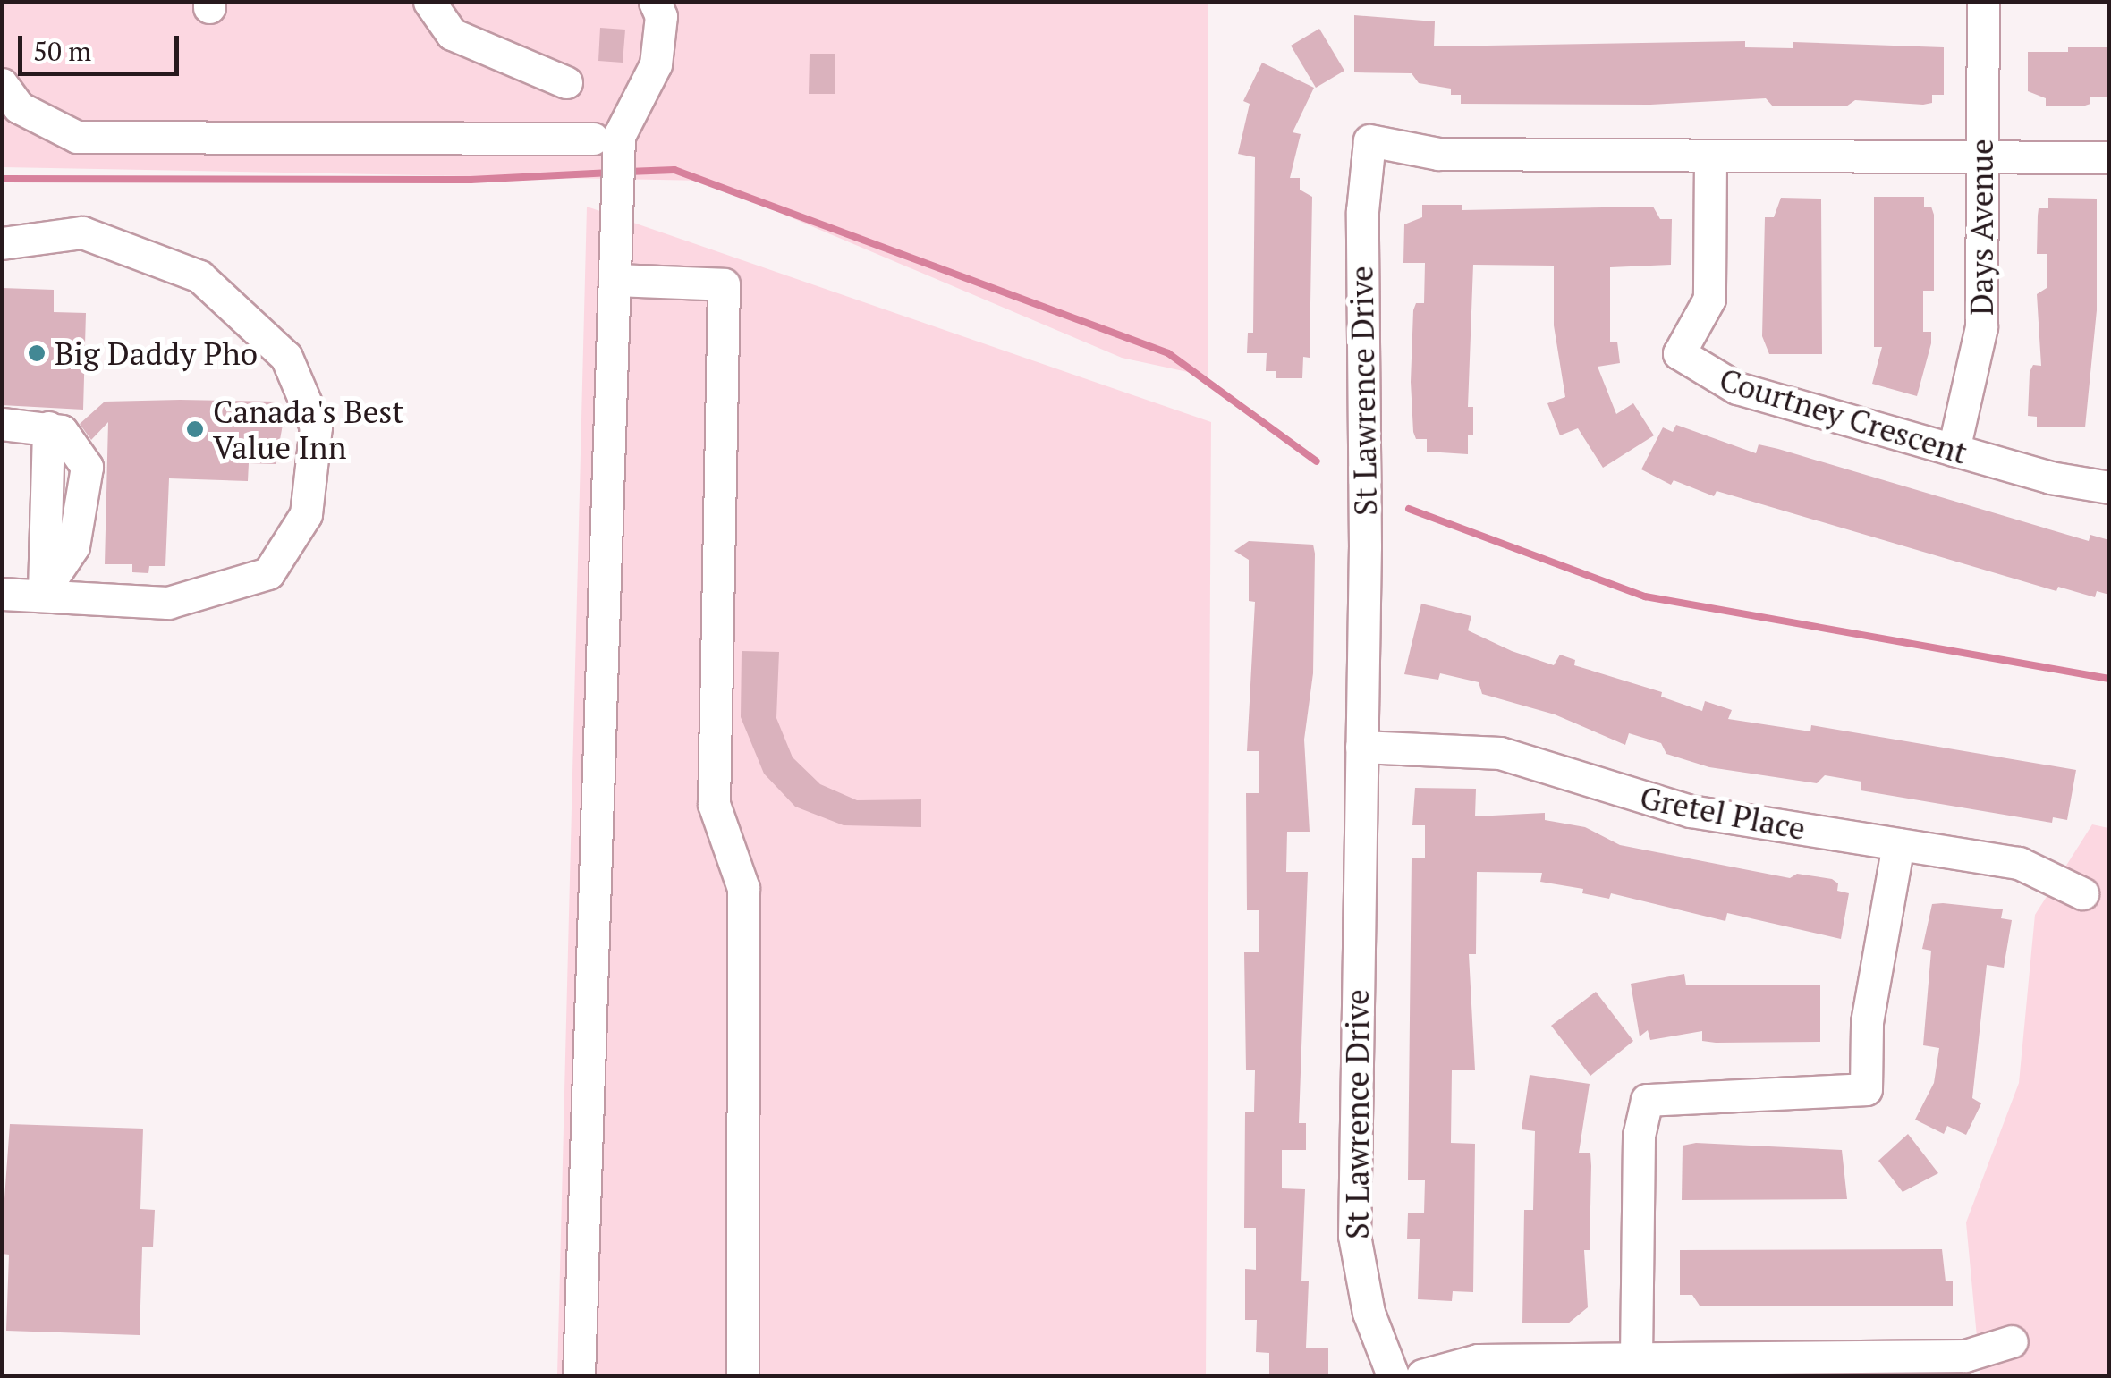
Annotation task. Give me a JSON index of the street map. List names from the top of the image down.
{
  "streets": {
    "street": [
      "Days Avenue",
      "St Lawrence Drive",
      "Courtney Crescent",
      "Gretel Place"
    ]
  },
  "crossings": [
    ["Days Avenue", "St Lawrence Drive"],
    ["Days Avenue", "Courtney Crescent"],
    ["St Lawrence Drive", "Courtney Crescent"],
    ["St Lawrence Drive", "Gretel Place"]
  ],
  "places": ["Big Daddy Pho", "Canada's Best Value Inn"],
  "scale_bar": "50 m"
}
